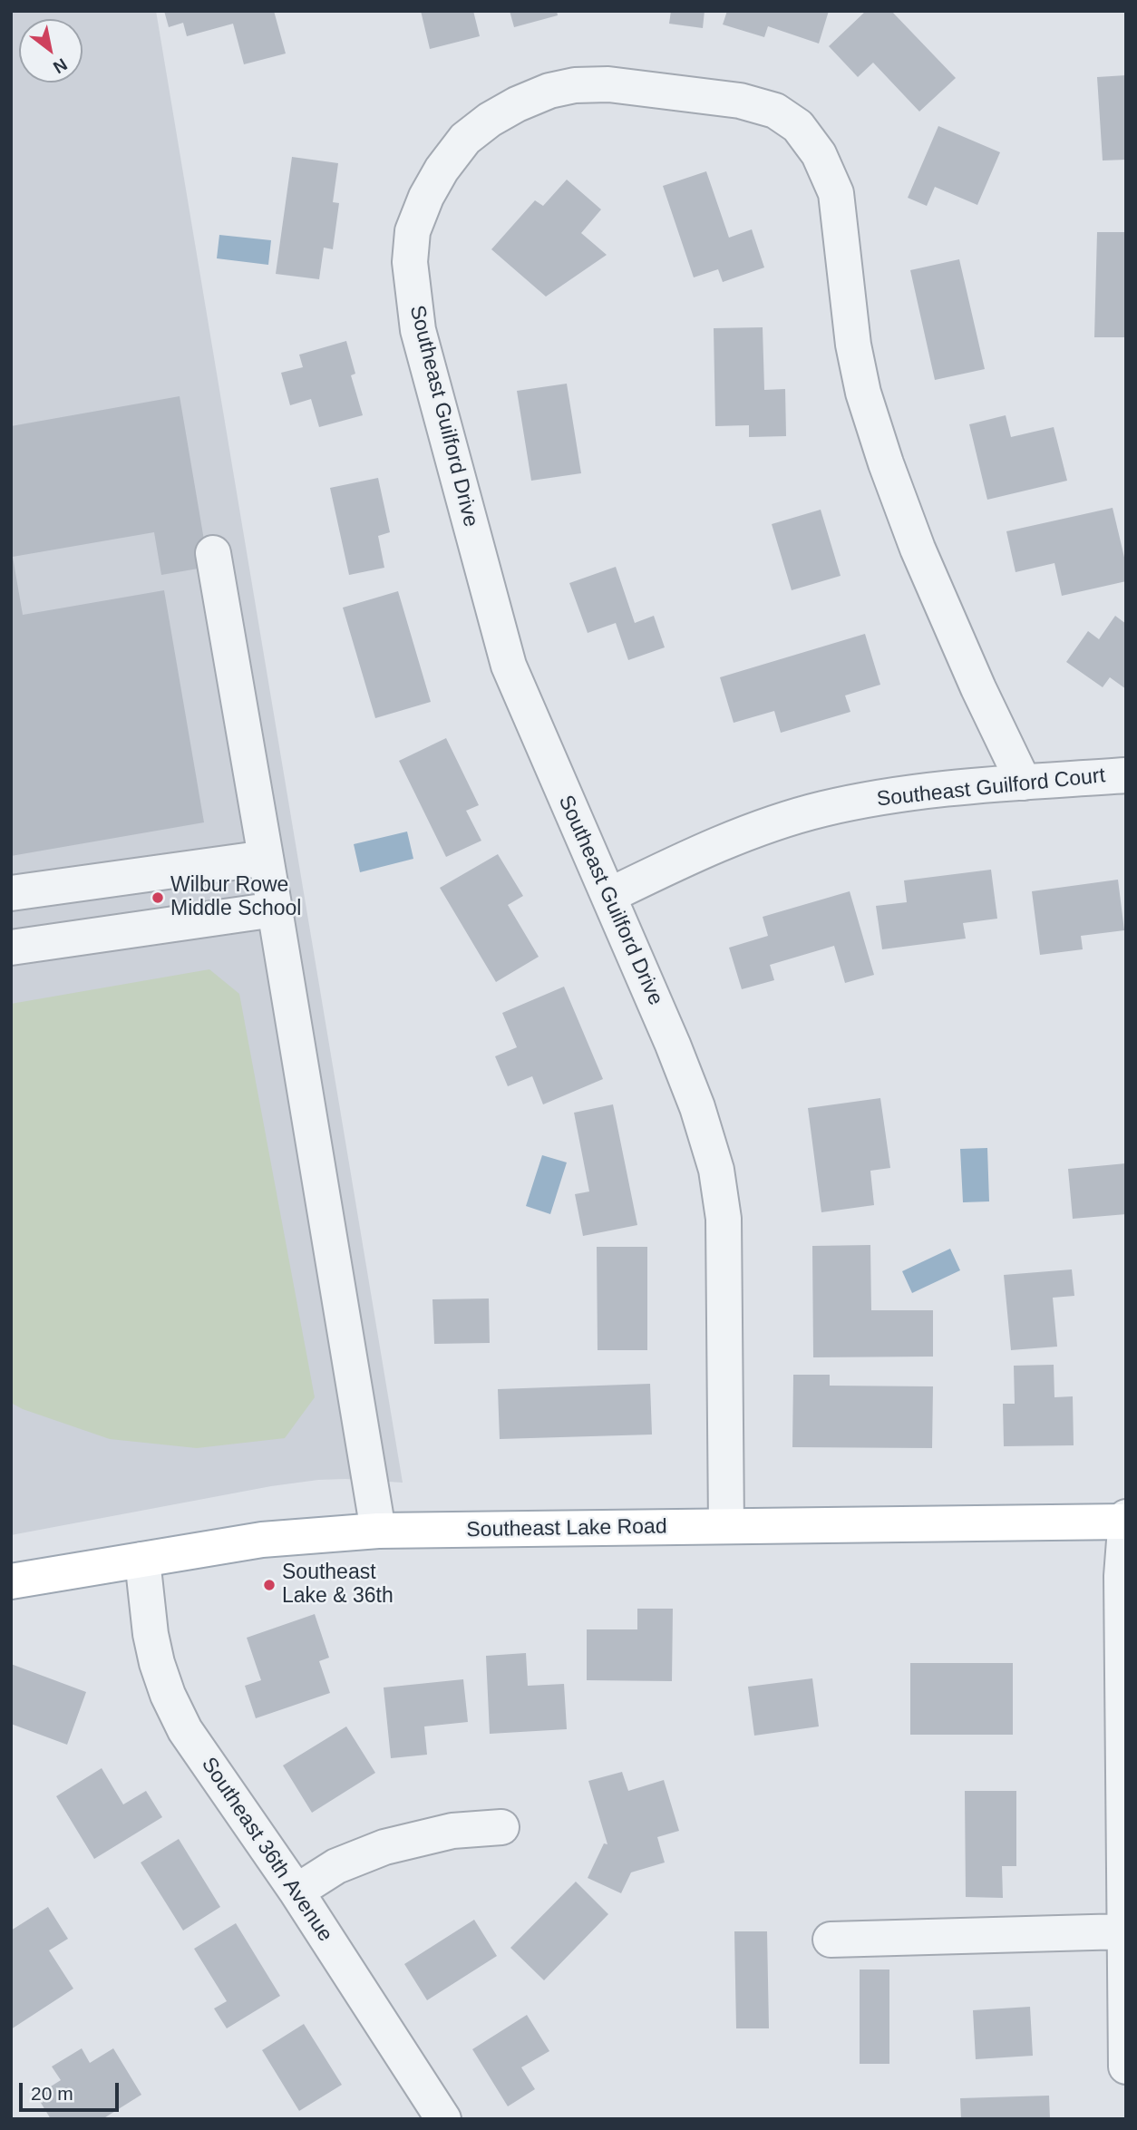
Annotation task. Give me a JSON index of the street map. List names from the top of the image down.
{
  "streets": {
    "main road": ["Southeast Lake Road"],
    "street": ["Southeast Guilford Drive", "Southeast Guilford Court", "Southeast 36th Avenue"]
  },
  "crossings": [
    ["Southeast Guilford Drive", "Southeast Guilford Court"],
    ["Southeast Guilford Drive", "Southeast Lake Road"],
    ["Southeast Lake Road", "Southeast 36th Avenue"]
  ],
  "places": ["Wilbur Rowe Middle School", "Southeast Lake & 36th"],
  "scale_bar": "20 m",
  "north": "bottom right"
}
